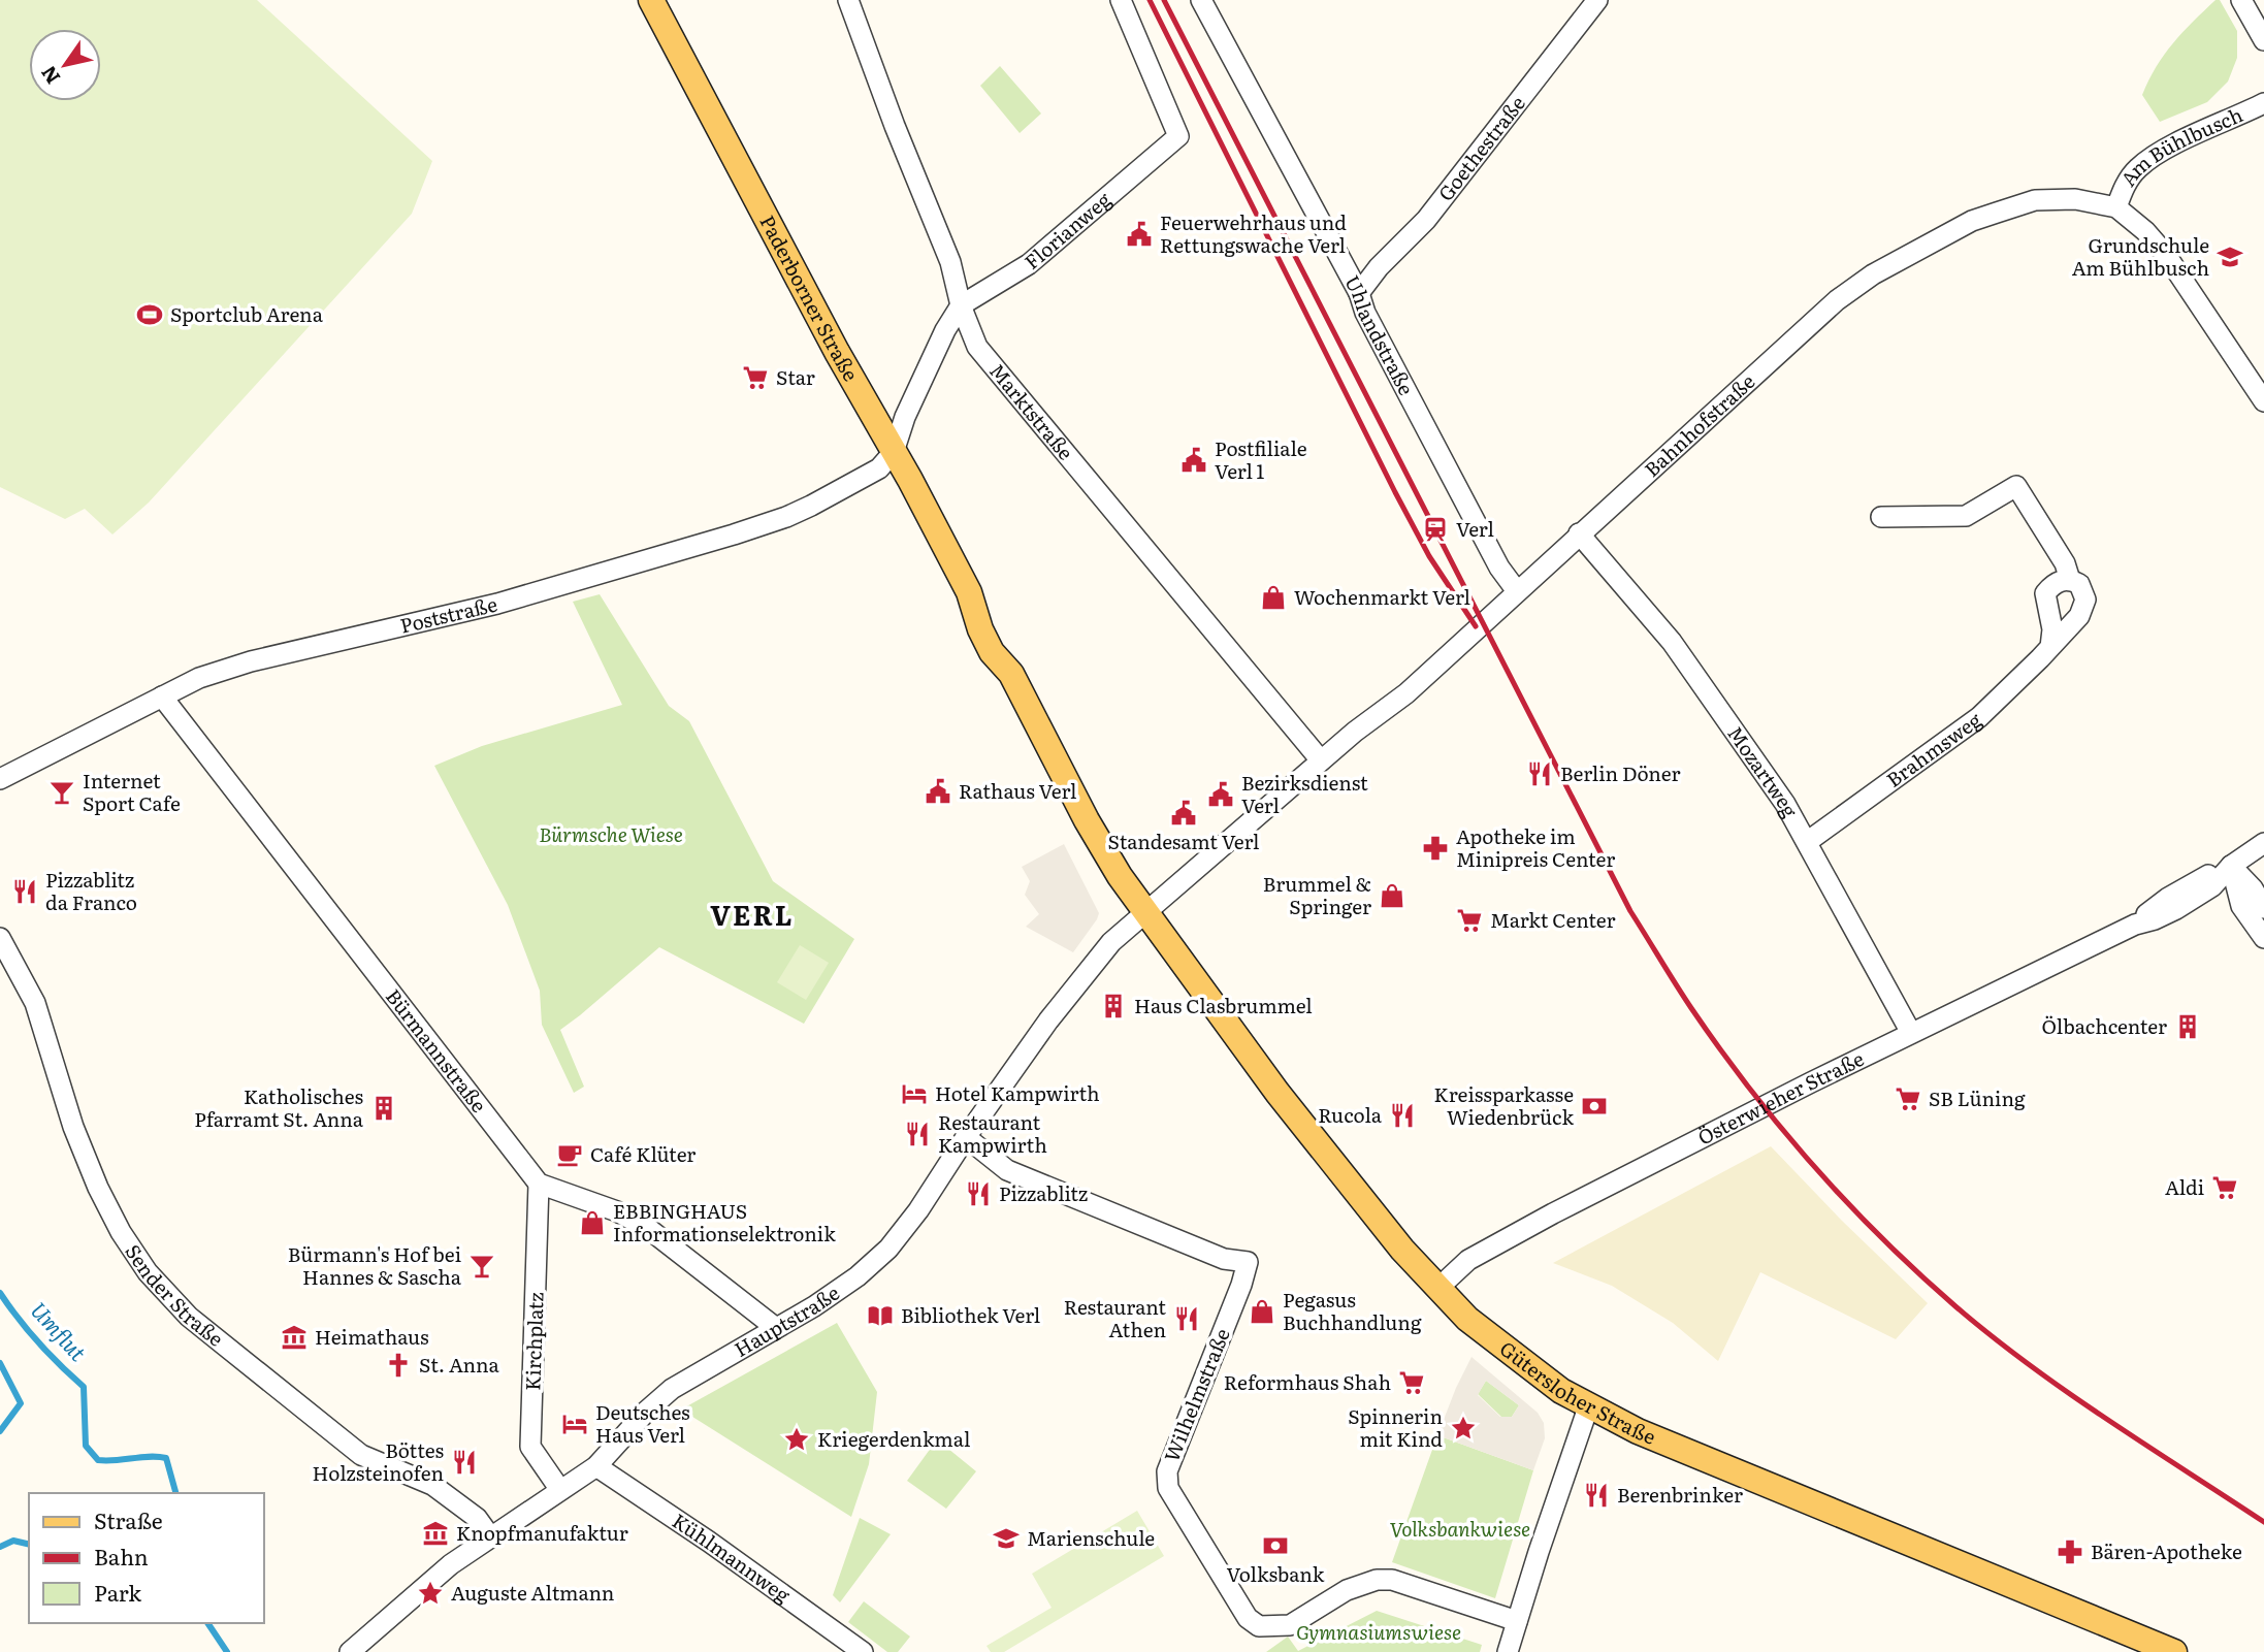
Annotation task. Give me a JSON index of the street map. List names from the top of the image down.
{
  "streets": {
    "main road": ["Paderborner Straße", "Gütersloher Straße"],
    "street": [
      "Goethestraße",
      "Am Bühlbusch",
      "Florianweg",
      "Uhlandstraße",
      "Marktstraße",
      "Bahnhofstraße",
      "Poststraße",
      "Brahmsweg",
      "Mozartweg",
      "Bürmannstraße",
      "Österwieher Straße",
      "Sender Straße",
      "Hauptstraße",
      "Kirchplatz",
      "Wilhelmstraße",
      "Kühlmannweg"
    ]
  },
  "crossings": [
    ["Goethestraße", "Uhlandstraße"],
    ["Am Bühlbusch", "Bahnhofstraße"],
    ["Florianweg", "Paderborner Straße"],
    ["Florianweg", "Marktstraße"],
    ["Florianweg", "Poststraße"],
    ["Paderborner Straße", "Bahnhofstraße"],
    ["Paderborner Straße", "Poststraße"],
    ["Paderborner Straße", "Hauptstraße"],
    ["Paderborner Straße", "Gütersloher Straße"],
    ["Uhlandstraße", "Bahnhofstraße"],
    ["Marktstraße", "Bahnhofstraße"],
    ["Bahnhofstraße", "Mozartweg"],
    ["Bahnhofstraße", "Hauptstraße"],
    ["Bahnhofstraße", "Gütersloher Straße"],
    ["Poststraße", "Bürmannstraße"],
    ["Brahmsweg", "Mozartweg"],
    ["Mozartweg", "Österwieher Straße"],
    ["Bürmannstraße", "Kirchplatz"],
    ["Österwieher Straße", "Gütersloher Straße"],
    ["Sender Straße", "Hauptstraße"],
    ["Hauptstraße", "Kirchplatz"],
    ["Hauptstraße", "Gütersloher Straße"],
    ["Hauptstraße", "Wilhelmstraße"],
    ["Hauptstraße", "Kühlmannweg"]
  ],
  "districts": ["VERL"],
  "water": ["Umflut"],
  "parks": ["Bürmsche Wiese", "Volksbankwiese", "Gymnasiumswiese"],
  "places": {
    "public building": [
      "Feuerwehrhaus und Rettungswache Verl",
      "Postfiliale Verl 1",
      "Rathaus Verl",
      "Bezirksdienst Verl",
      "Standesamt Verl"
    ],
    "school or university": ["Grundschule Am Bühlbusch", "Marienschule"],
    "sports": ["Sportclub Arena"],
    "supermarket": [
      "Star",
      "Markt Center",
      "SB Lüning",
      "Aldi",
      "Reformhaus Shah"
    ],
    "station": ["Verl"],
    "shop": [
      "Wochenmarkt Verl",
      "Brummel & Springer",
      "EBBINGHAUS Informationselektronik",
      "Pegasus Buchhandlung"
    ],
    "restaurant": [
      "Berlin Döner",
      "Pizzablitz da Franco",
      "Rucola",
      "Restaurant Kampwirth",
      "Pizzablitz",
      "Restaurant Athen",
      "Böttes Holzsteinofen",
      "Berenbrinker"
    ],
    "bar": ["Internet Sport Cafe", "Bürmann's Hof bei Hannes & Sascha"],
    "pharmacy": ["Apotheke im Minipreis Center", "Bären-Apotheke"],
    "building": ["Haus Clasbrummel", "Ölbachcenter", "Katholisches Pfarramt St. Anna"],
    "hotel": ["Hotel Kampwirth", "Deutsches Haus Verl"],
    "bank": ["Kreissparkasse Wiedenbrück", "Volksbank"],
    "cafe": ["Café Klüter"],
    "library": ["Bibliothek Verl"],
    "museum": ["Heimathaus", "Knopfmanufaktur"],
    "church": ["St. Anna"],
    "place": ["Spinnerin mit Kind", "Kriegerdenkmal", "Auguste Altmann"]
  },
  "legend": ["Straße", "Bahn", "Park"],
  "north": "bottom left"
}
